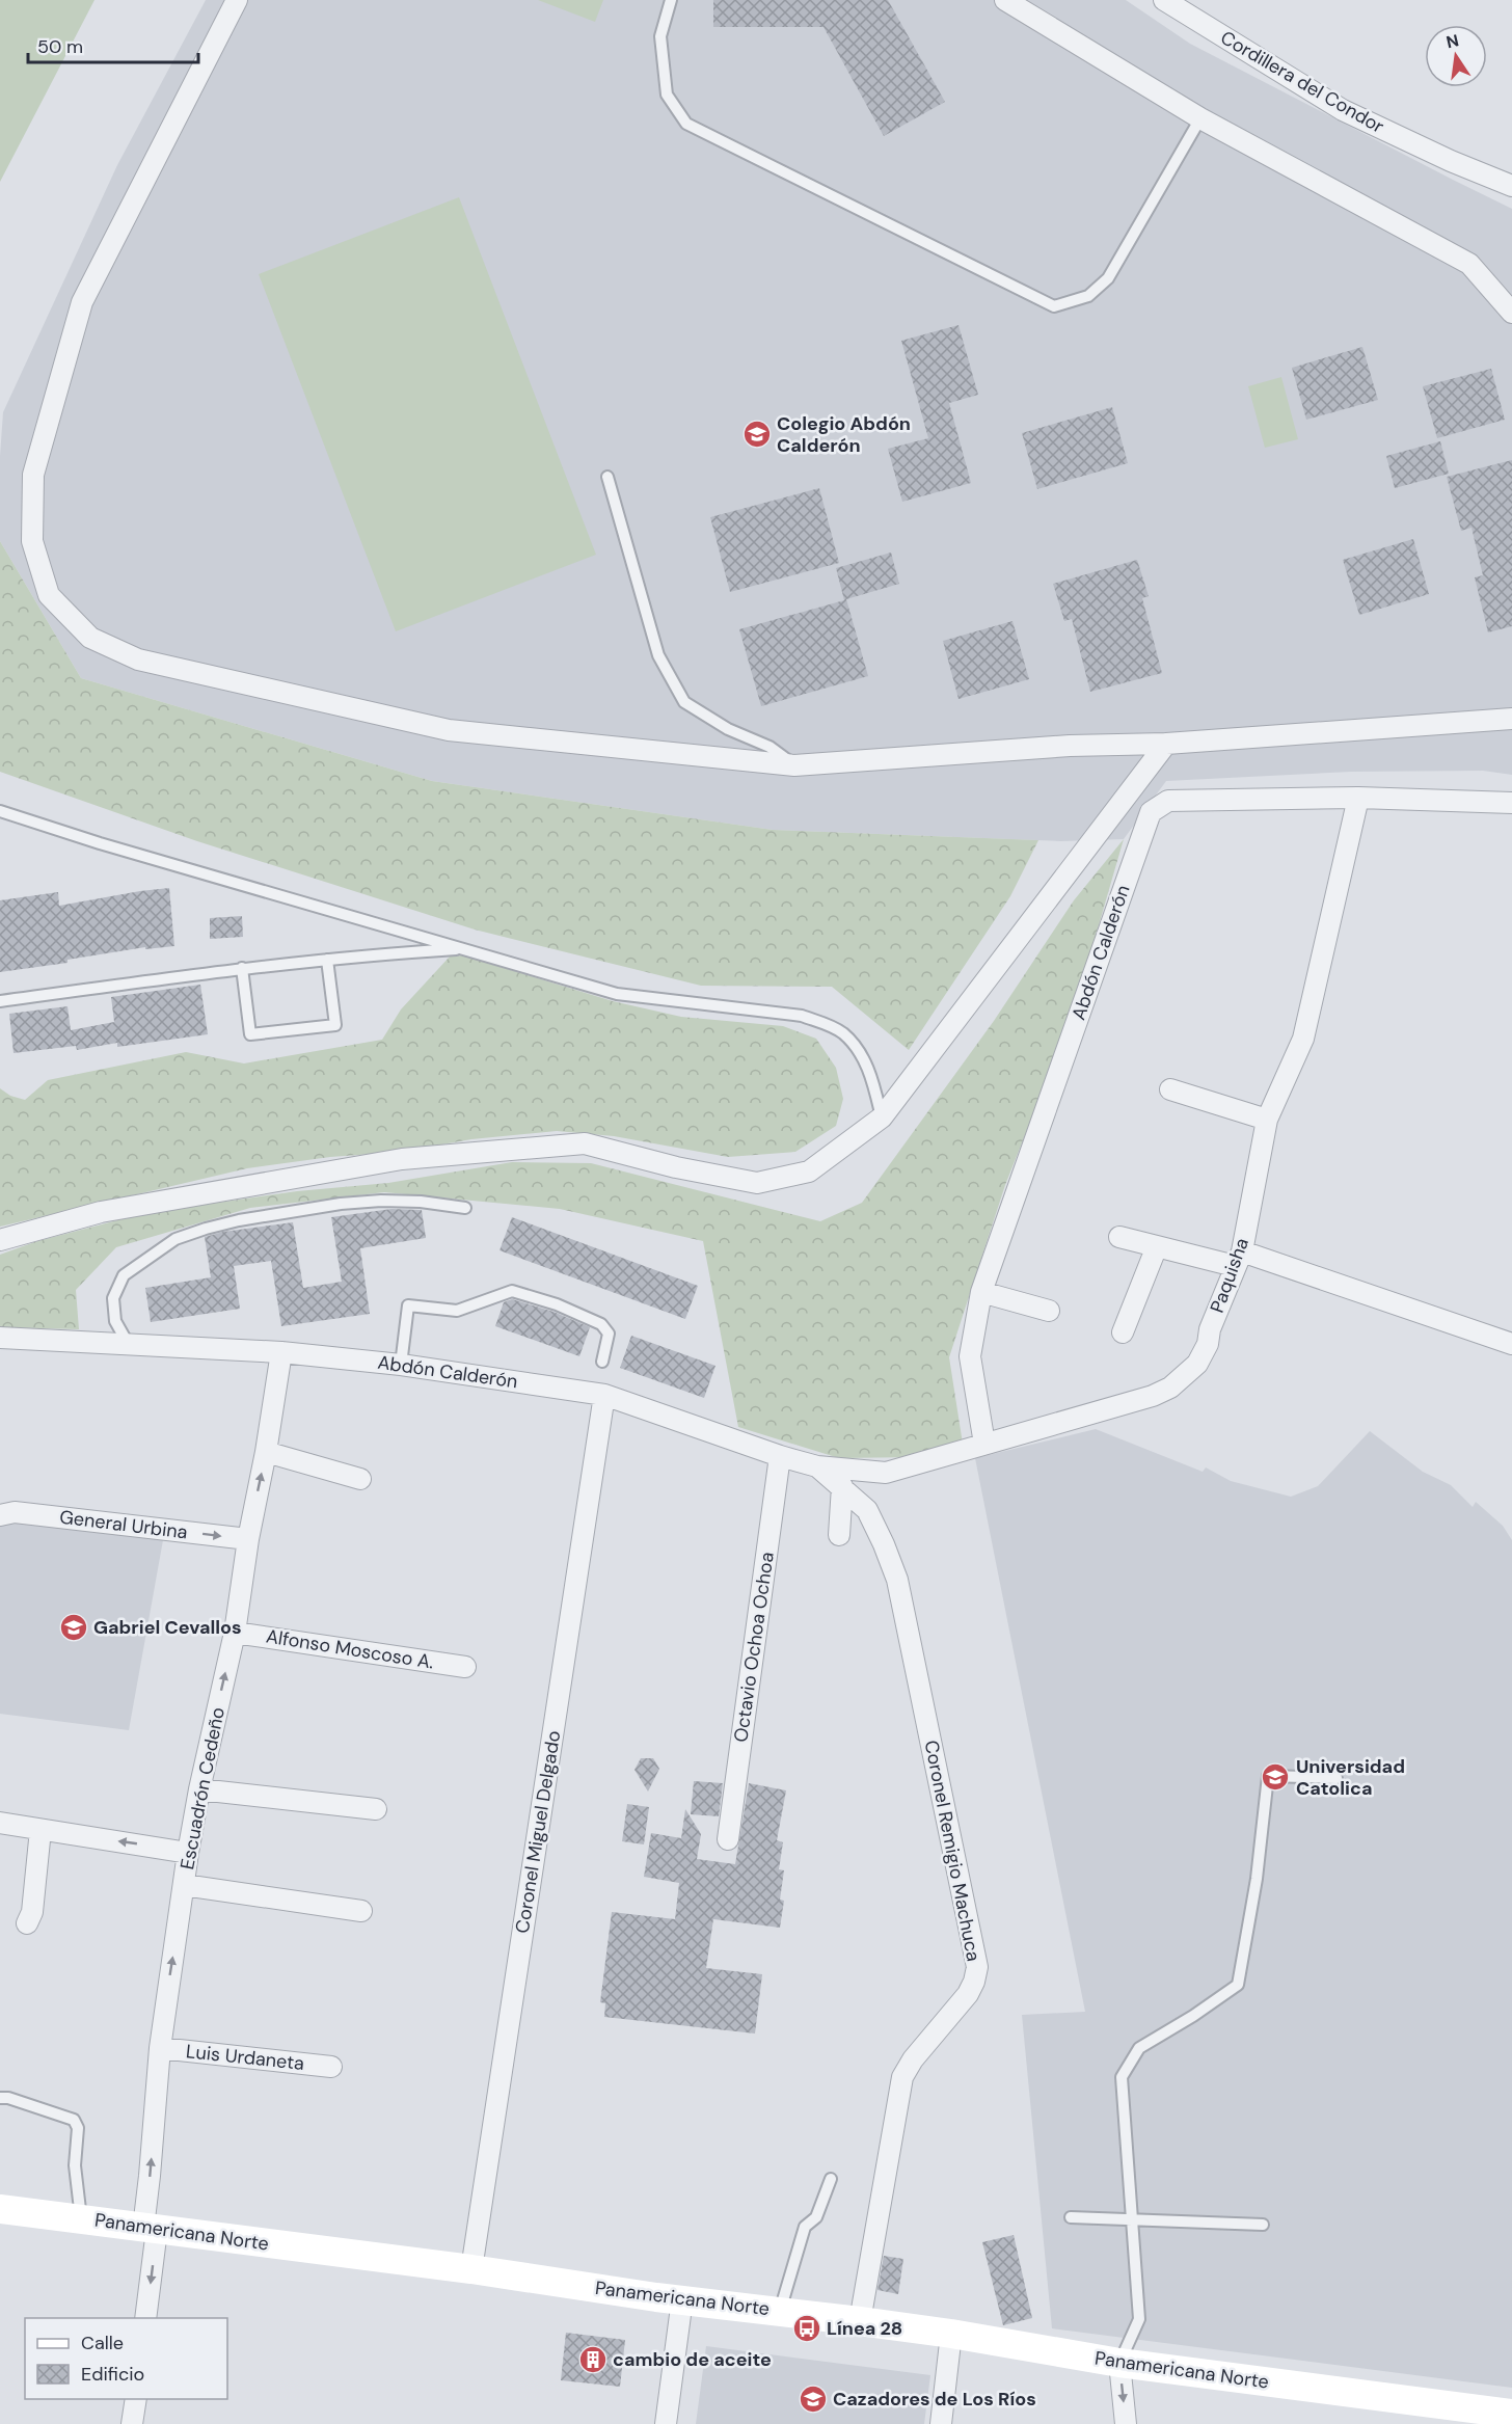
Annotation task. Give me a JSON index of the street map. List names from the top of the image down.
{
  "streets": {
    "main road": ["Panamericana Norte"],
    "street": [
      "Cordillera del Condor",
      "Abdón Calderón",
      "Paquisha",
      "General Urbina",
      "Octavio Ochoa Ochoa",
      "Alfonso Moscoso A.",
      "Escuadrón Cedeño",
      "Coronel Miguel Delgado",
      "Coronel Remigio Machuca",
      "Luis Urdaneta"
    ]
  },
  "crossings": [
    ["Abdón Calderón", "Paquisha"],
    ["Abdón Calderón", "Octavio Ochoa Ochoa"],
    ["Abdón Calderón", "Escuadrón Cedeño"],
    ["Abdón Calderón", "Coronel Miguel Delgado"],
    ["Abdón Calderón", "Coronel Remigio Machuca"],
    ["General Urbina", "Escuadrón Cedeño"],
    ["Alfonso Moscoso A.", "Escuadrón Cedeño"],
    ["Escuadrón Cedeño", "Luis Urdaneta"],
    ["Escuadrón Cedeño", "Panamericana Norte"],
    ["Coronel Miguel Delgado", "Panamericana Norte"],
    ["Coronel Remigio Machuca", "Panamericana Norte"]
  ],
  "one_way": ["General Urbina"],
  "places": {
    "school or university": [
      "Colegio Abdón Calderón",
      "Gabriel Cevallos",
      "Universidad Catolica",
      "Cazadores de Los Ríos"
    ],
    "bus stop": ["Línea 28"],
    "building": ["cambio de aceite"]
  },
  "legend": ["Calle", "Edificio"],
  "scale_bar": "50 m",
  "north": "top"
}
